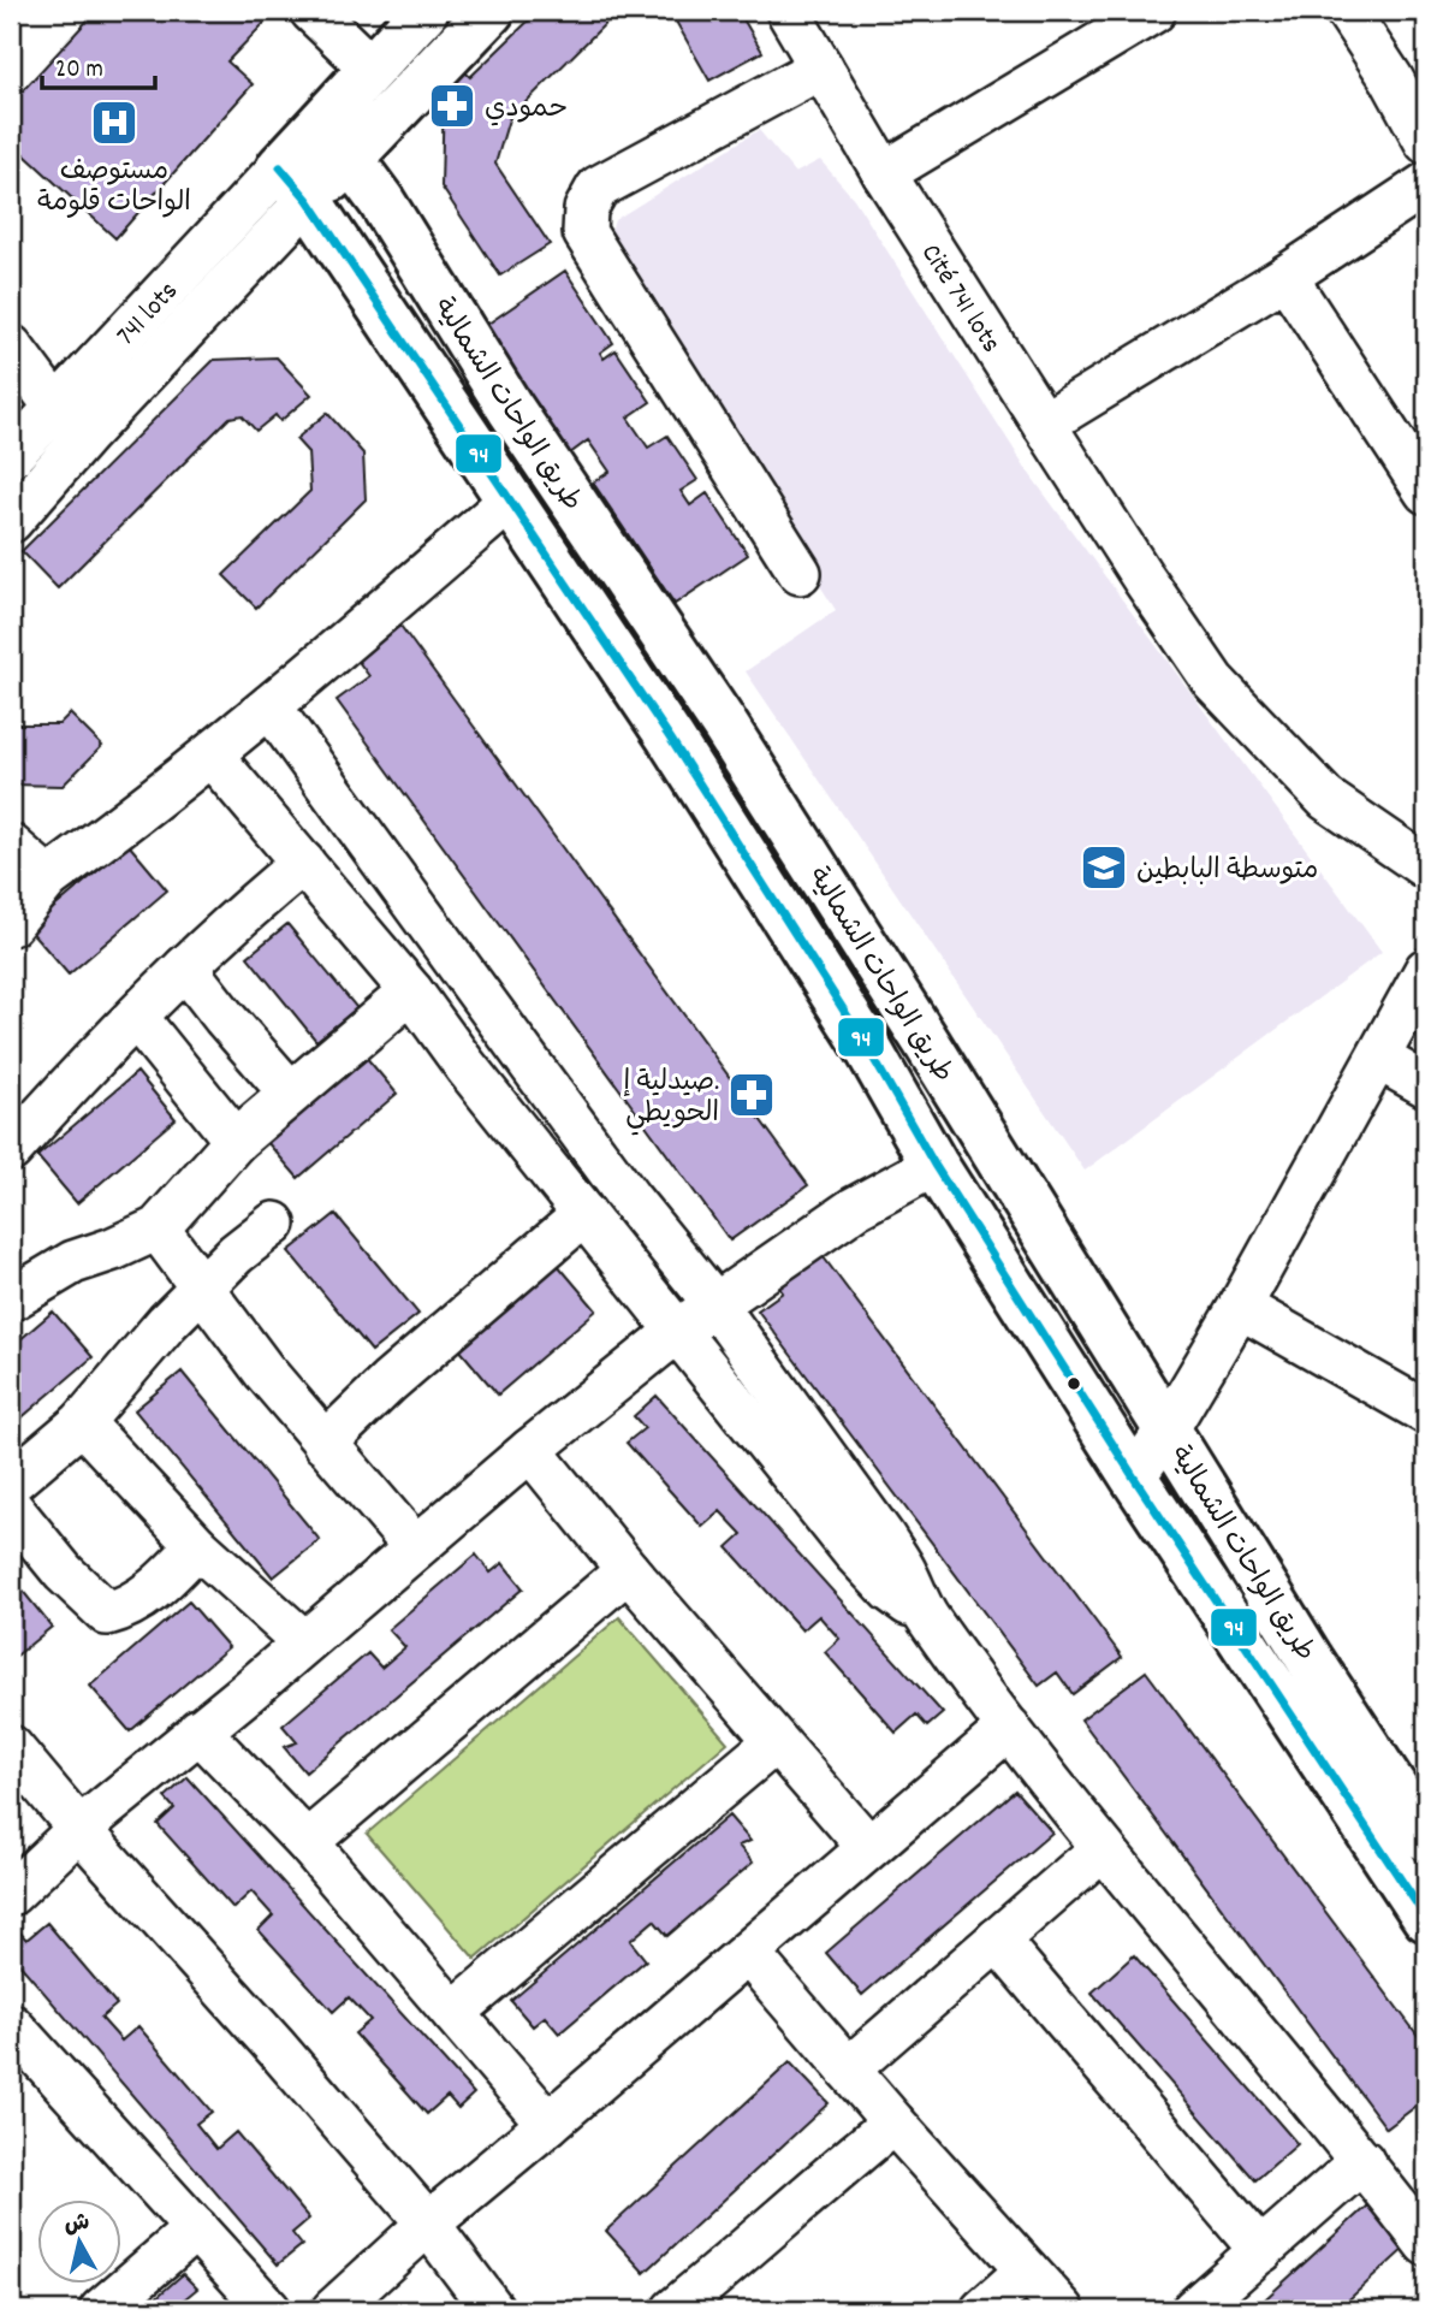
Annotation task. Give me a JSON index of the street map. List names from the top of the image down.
{
  "streets": {
    "main road": ["طريق الواحات الشمالية"],
    "street": ["Cité 741 lots", "741 lots"]
  },
  "crossings": [
    ["741 lots", "طريق الواحات الشمالية"]
  ],
  "places": {
    "pharmacy": ["حمودي", "صيدلية إ. الحويطي"],
    "hospital": ["مستوصف الواحات قلومة"],
    "school or university": ["متوسطة البابطين"]
  },
  "lines": ["transit line 94"],
  "scale_bar": "20 m",
  "north": "top"
}
